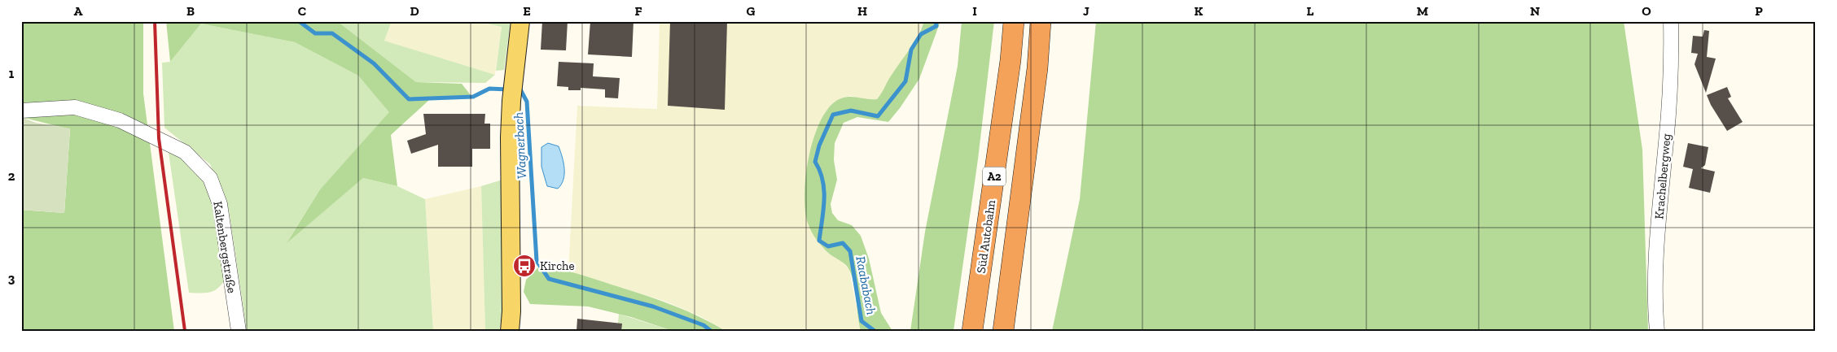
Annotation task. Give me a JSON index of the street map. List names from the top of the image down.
{
  "streets": {
    "highway": ["A2", "Süd Autobahn"],
    "street": ["Krachelbergweg", "Kaltenbergstraße"]
  },
  "water": ["Wagnerbach", "Raababach"],
  "places": {
    "bus stop": ["Kirche"]
  },
  "grid": {
    "columns": [
      "A",
      "B",
      "C",
      "D",
      "E",
      "F",
      "G",
      "H",
      "I",
      "J",
      "K",
      "L",
      "M",
      "N",
      "O",
      "P"
    ],
    "rows": ["1", "2", "3"]
  }
}
